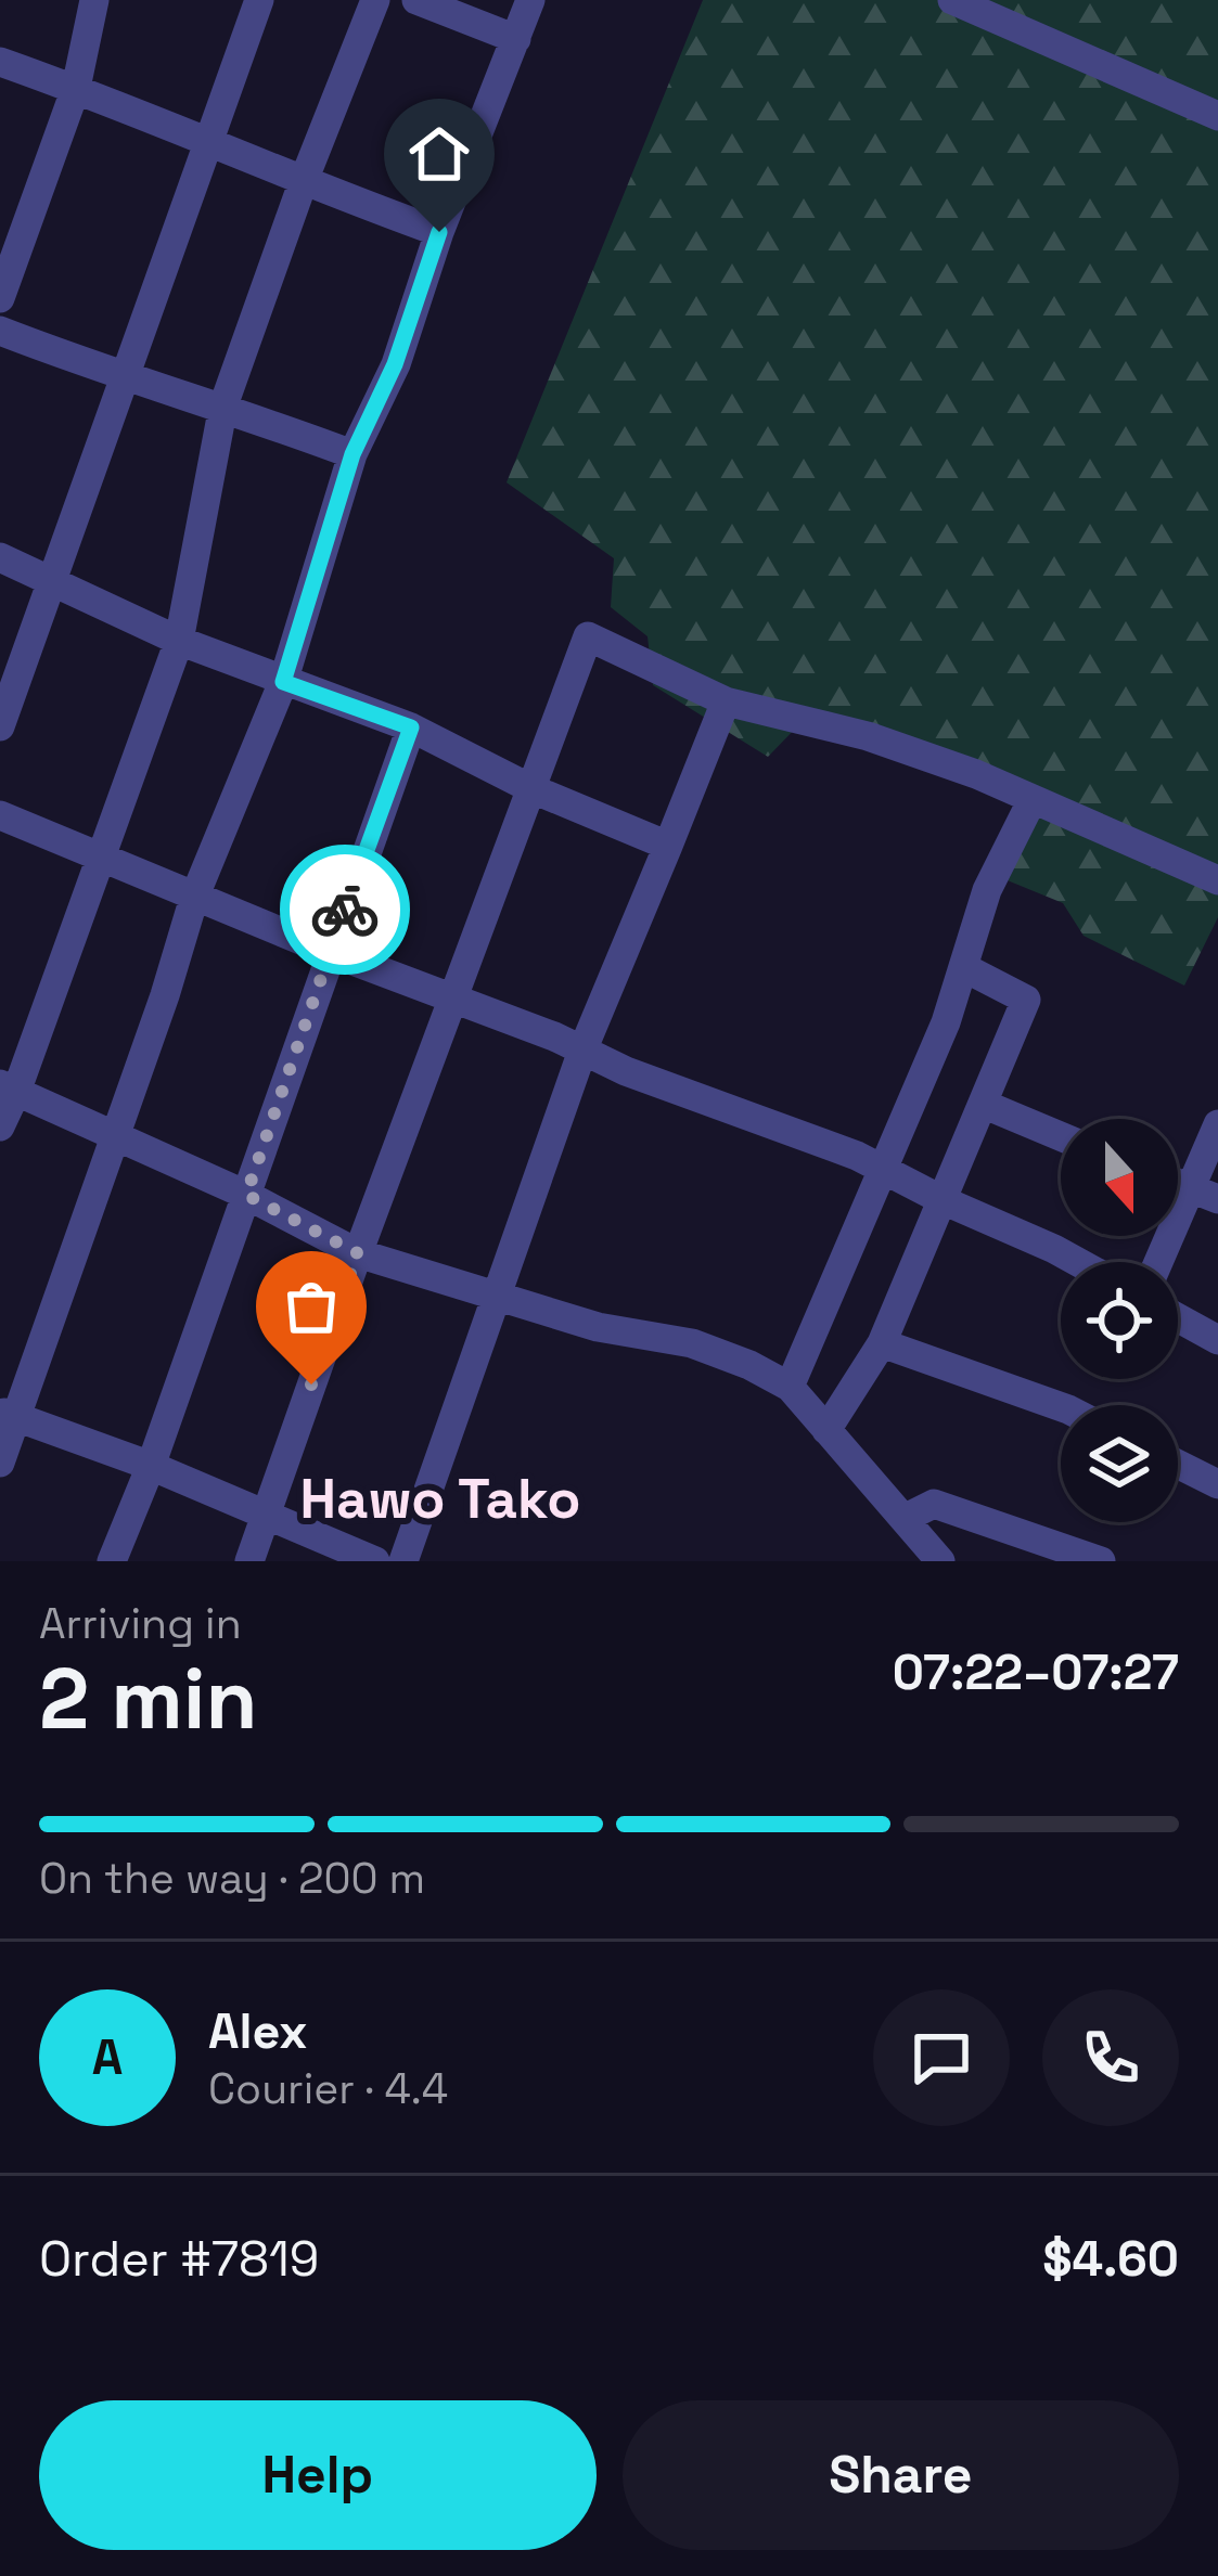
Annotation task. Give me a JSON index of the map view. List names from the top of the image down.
{
  "districts": ["Hawo Tako"],
  "north": "bottom",
  "page": {
    "heading": ["2 min", "Arriving in", "07:22–07:27"],
    "panel": [
      "Alex",
      "Courier · 4.4",
      "Order #7819",
      "$4.60"
    ],
    "bar": "On the way · 200 m",
    "round": "A",
    "buttons": ["Help", "Share"]
  }
}
